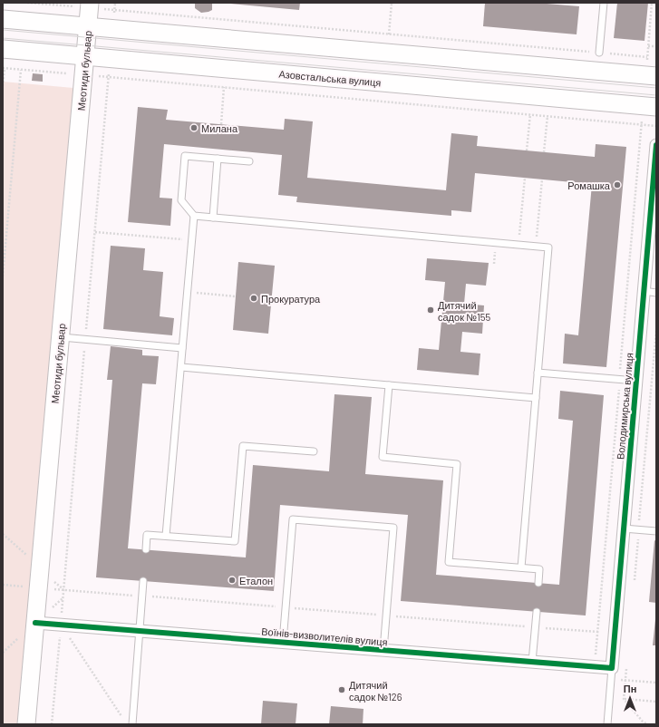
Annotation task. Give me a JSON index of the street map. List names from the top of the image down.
{
  "streets": {
    "street": [
      "Меотиди бульвар",
      "Азовстальська вулиця",
      "Володимирська вулиця",
      "Воїнів-визволителів вулиця"
    ]
  },
  "crossings": [
    ["Меотиди бульвар", "Азовстальська вулиця"],
    ["Меотиди бульвар", "Воїнів-визволителів вулиця"],
    ["Володимирська вулиця", "Воїнів-визволителів вулиця"]
  ],
  "places": [
    "Милана",
    "Ромашка",
    "Прокуратура",
    "Дитячий садок №155",
    "Еталон",
    "Дитячий садок №126"
  ],
  "north": "top"
}
